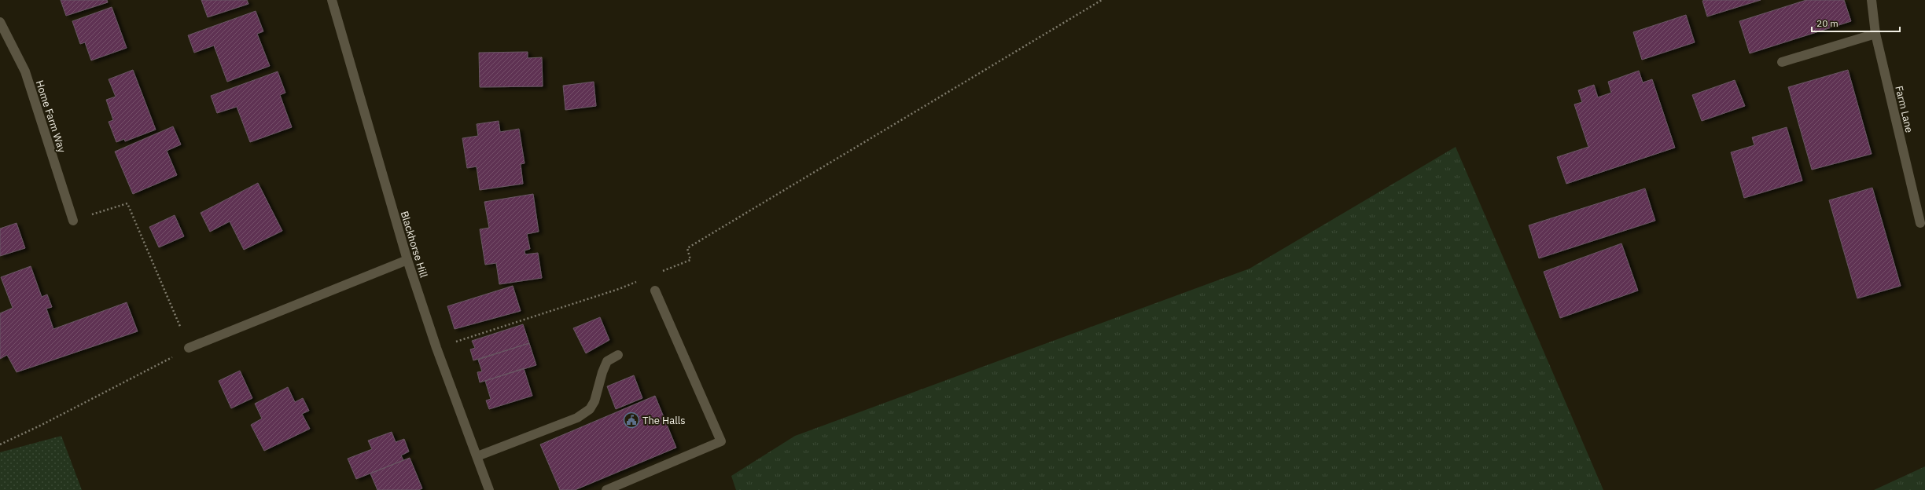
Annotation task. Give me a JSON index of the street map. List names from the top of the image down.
{
  "streets": {
    "main road": ["Farm Lane", "Home Farm Way", "Blackhorse Hill"]
  },
  "places": {
    "public building": ["The Halls"]
  },
  "scale_bar": "20 m"
}
